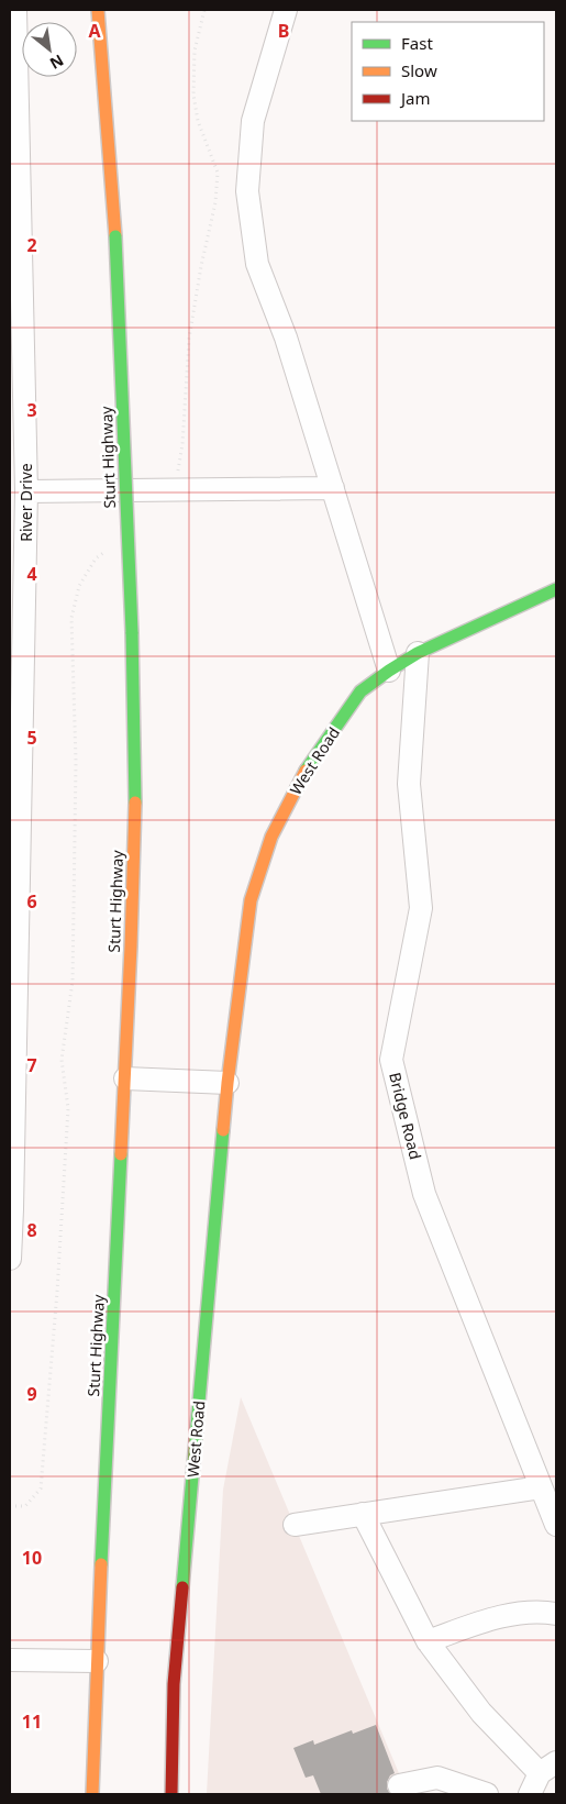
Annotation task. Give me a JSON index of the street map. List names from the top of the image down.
{
  "streets": {
    "main road": ["Sturt Highway", "West Road"],
    "street": ["River Drive", "Bridge Road"]
  },
  "crossings": [
    ["West Road", "Bridge Road"]
  ],
  "legend": ["Fast", "Slow", "Jam"],
  "north": "bottom right",
  "grid": {
    "columns": ["A", "B"],
    "rows": [
      "2",
      "3",
      "4",
      "5",
      "6",
      "7",
      "8",
      "9",
      "10",
      "11"
    ]
  }
}
